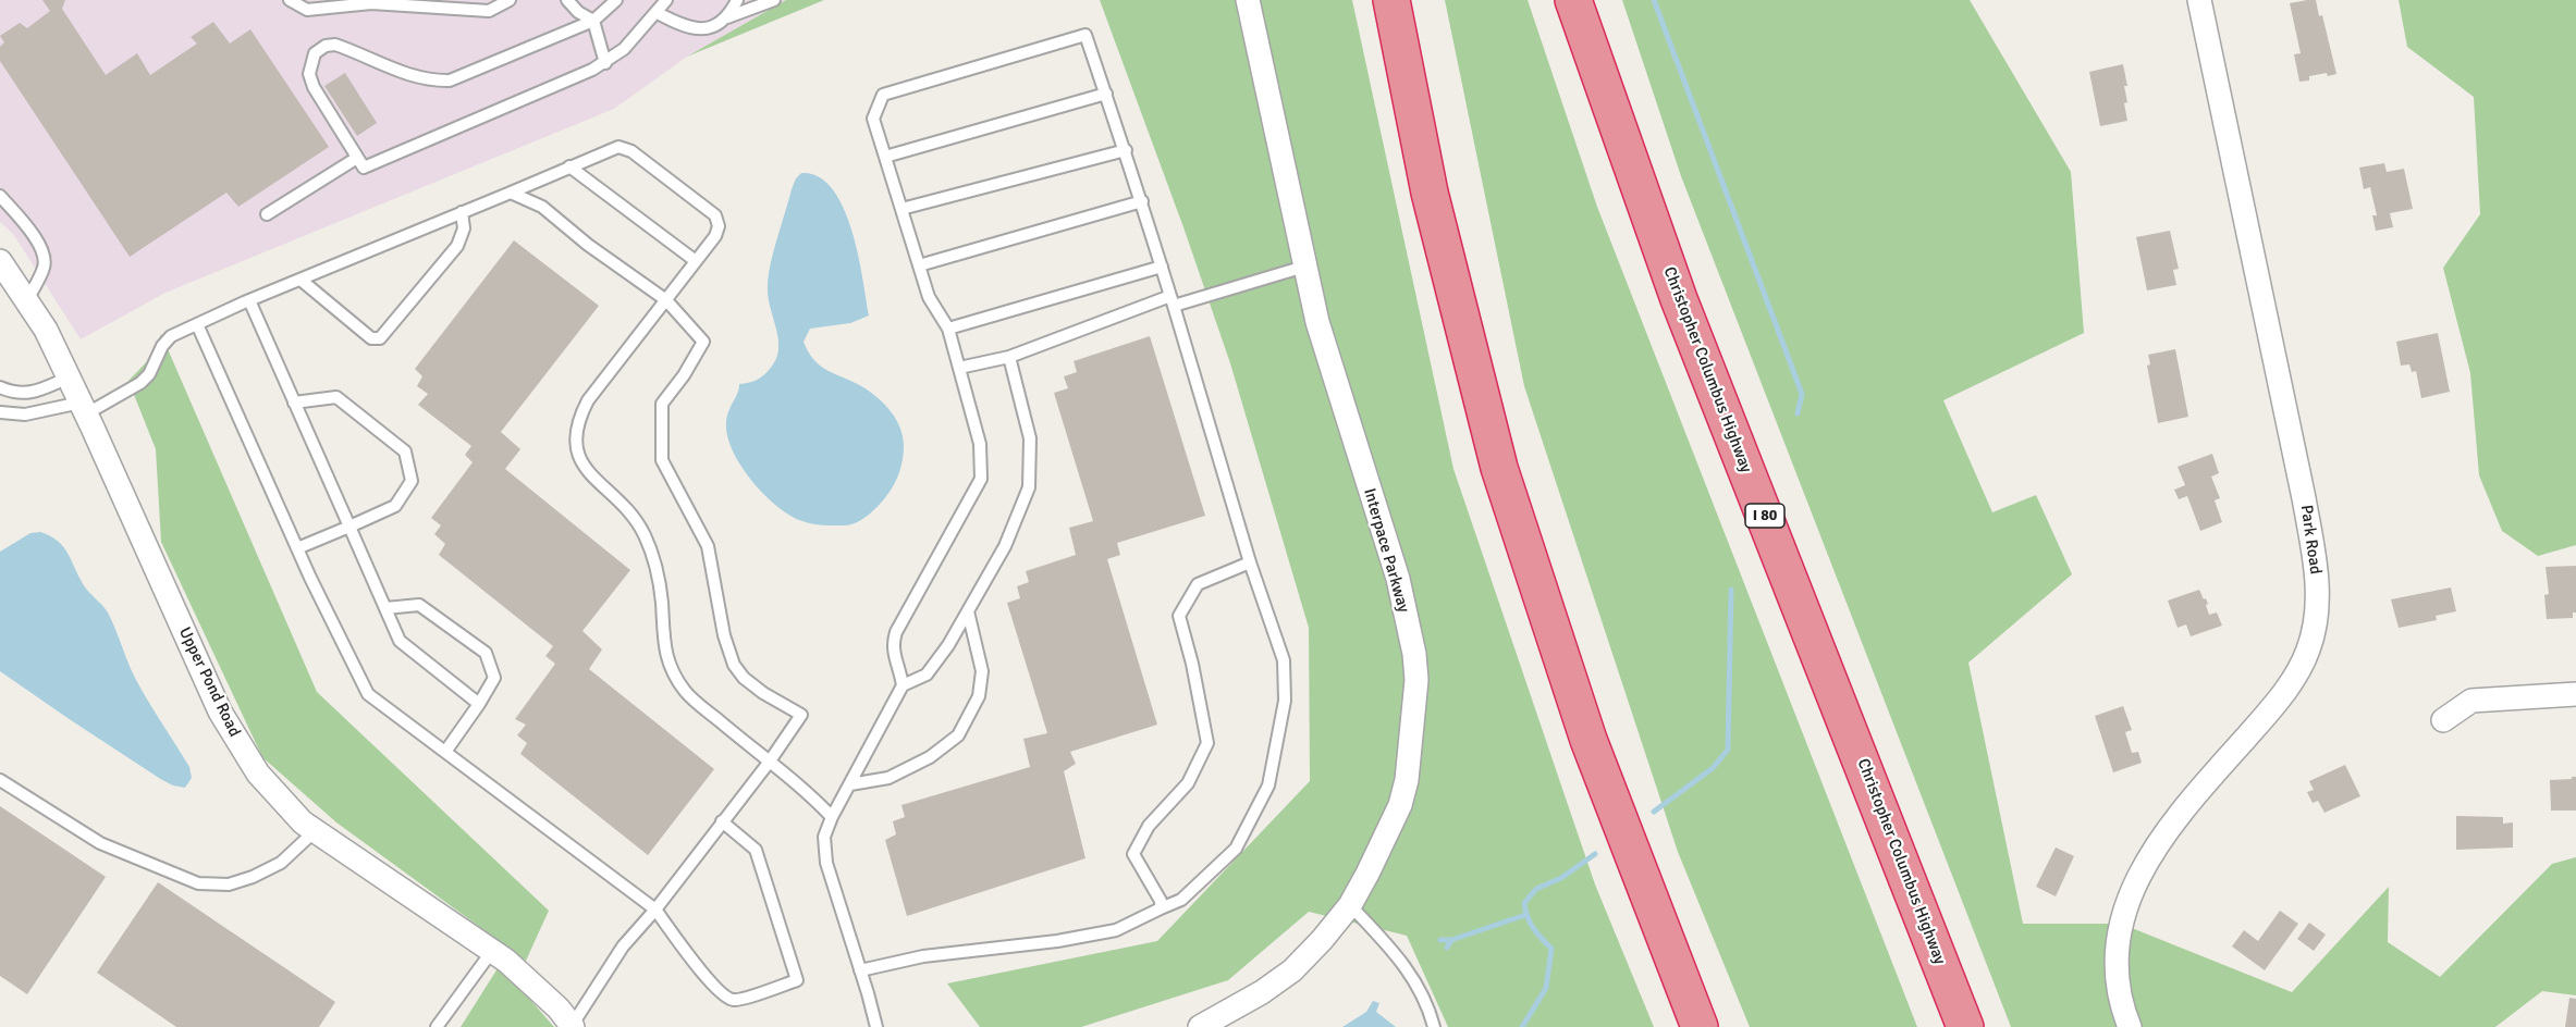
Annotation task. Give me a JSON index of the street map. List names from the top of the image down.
{
  "streets": {
    "highway": ["Christopher Columbus Highway", "I 80"],
    "street": ["Park Road", "Interpace Parkway", "Upper Pond Road"]
  }
}
